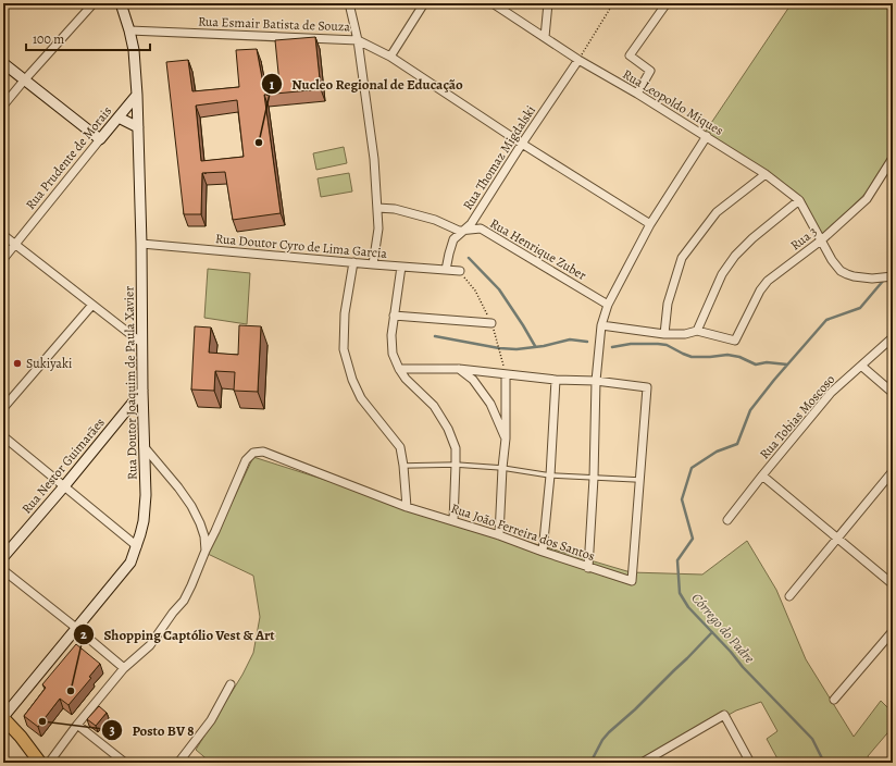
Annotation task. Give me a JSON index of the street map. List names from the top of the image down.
{
  "streets": {
    "main road": ["Rua Prudente de Morais", "Rua Doutor Joaquim de Paula Xavier", "Rua Nestor Guimarães"],
    "street": [
      "Rua Esmair Batista de Souza",
      "Rua Leopoldo Miques",
      "Rua Thomaz Migdalski",
      "Rua 3",
      "Rua Doutor Cyro de Lima Garcia",
      "Rua Henrique Zuber",
      "Rua Tobias Moscoso",
      "Rua João Ferreira dos Santos"
    ]
  },
  "crossings": [
    ["Rua Esmair Batista de Souza", "Rua Thomaz Migdalski"],
    ["Rua Esmair Batista de Souza", "Rua Doutor Joaquim de Paula Xavier"],
    ["Rua Leopoldo Miques", "Rua Thomaz Migdalski"],
    ["Rua Leopoldo Miques", "Rua 3"],
    ["Rua Prudente de Morais", "Rua Doutor Joaquim de Paula Xavier"],
    ["Rua Thomaz Migdalski", "Rua Doutor Cyro de Lima Garcia"],
    ["Rua Thomaz Migdalski", "Rua Henrique Zuber"],
    ["Rua Doutor Cyro de Lima Garcia", "Rua Doutor Joaquim de Paula Xavier"],
    ["Rua Doutor Joaquim de Paula Xavier", "Rua Nestor Guimarães"]
  ],
  "water": ["Córrego do Padre"],
  "places": [
    "Nucleo Regional de Educação",
    "Sukiyaki",
    "Shopping Captólio Vest & Art",
    "Posto BV 8"
  ],
  "scale_bar": "100 m"
}
